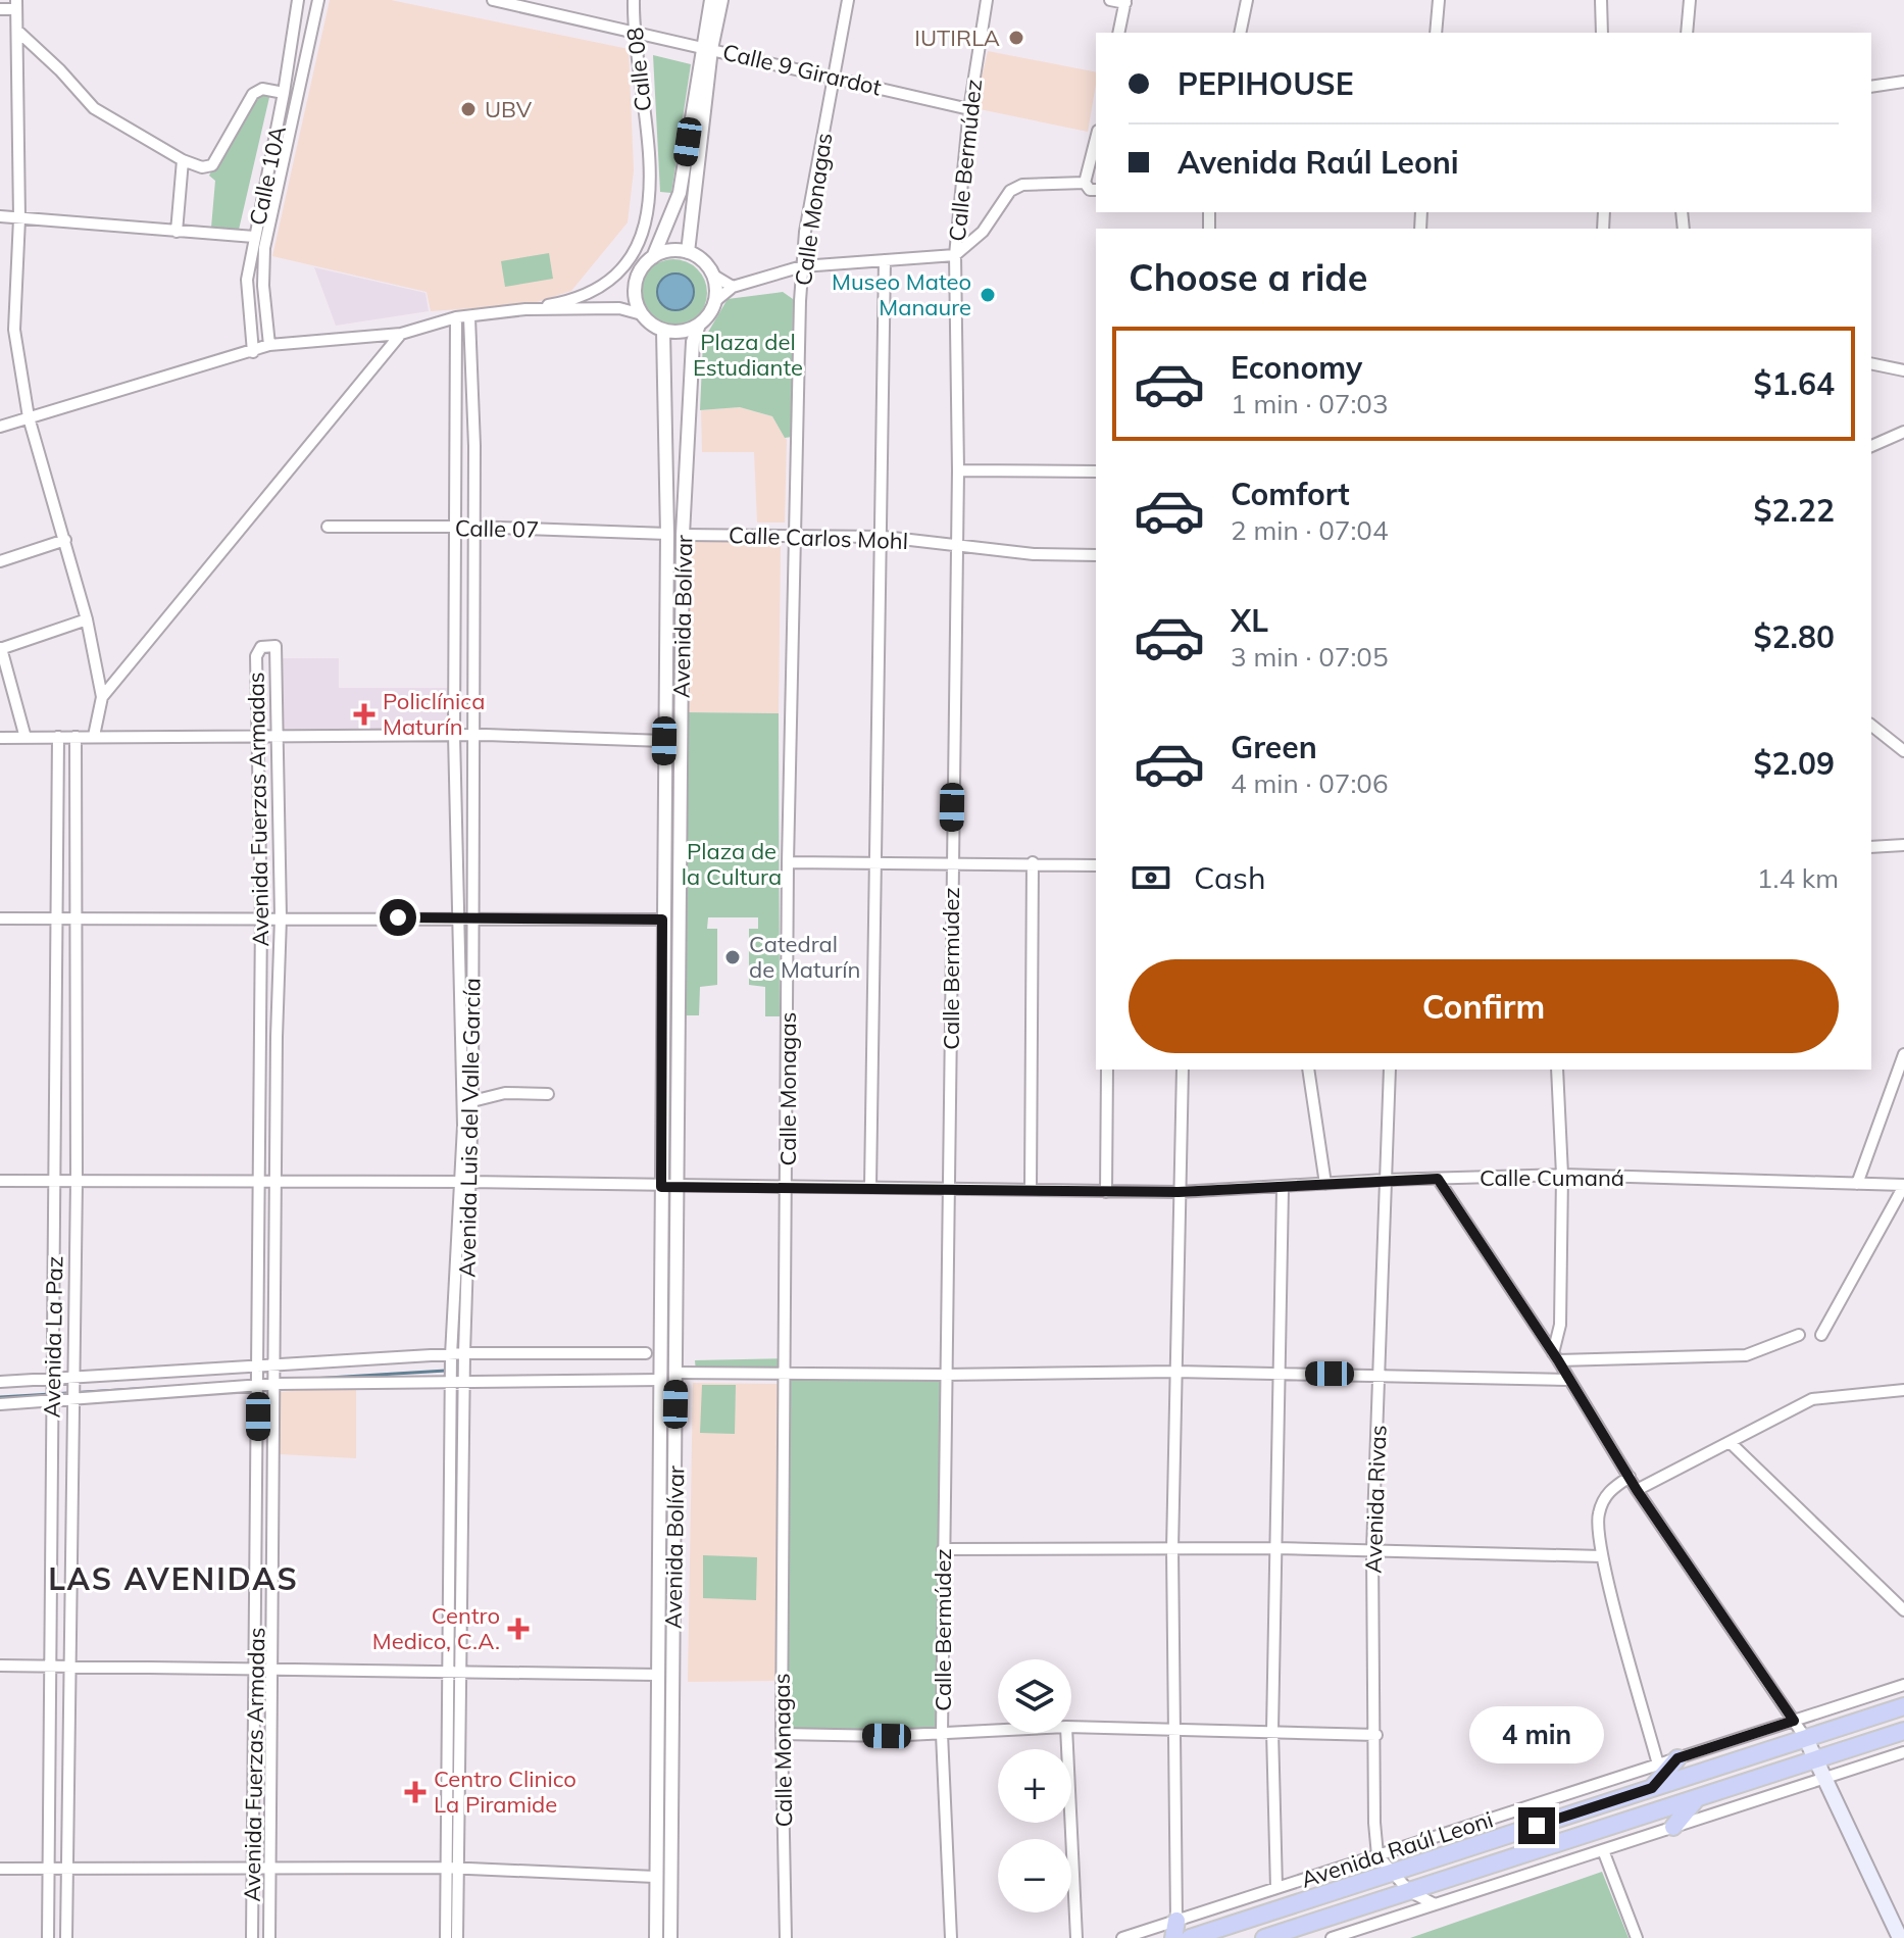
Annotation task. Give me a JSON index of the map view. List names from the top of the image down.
{
  "streets": {
    "highway": ["Avenida Raúl Leoni"],
    "street": [
      "Calle 08",
      "Calle 9 Girardot",
      "Calle Bermúdez",
      "Calle 10A",
      "Calle Monagas",
      "Calle 07",
      "Calle Carlos Mohl",
      "Avenida Bolívar",
      "Avenida Fuerzas Armadas",
      "Avenida Luis del Valle García",
      "Calle Cumaná",
      "Avenida La Paz",
      "Avenida Rivas"
    ]
  },
  "crossings": [
    ["Calle 08", "Calle 9 Girardot"],
    ["Calle 9 Girardot", "Calle Bermúdez"],
    ["Calle 9 Girardot", "Calle Monagas"],
    ["Calle Bermúdez", "Calle Carlos Mohl"],
    ["Calle Bermúdez", "Calle Cumaná"],
    ["Calle Monagas", "Calle Carlos Mohl"],
    ["Calle Monagas", "Calle Cumaná"],
    ["Calle 07", "Avenida Bolívar"],
    ["Calle 07", "Avenida Luis del Valle García"],
    ["Calle Carlos Mohl", "Avenida Bolívar"],
    ["Avenida Bolívar", "Calle Cumaná"],
    ["Avenida Fuerzas Armadas", "Calle Cumaná"],
    ["Avenida Luis del Valle García", "Calle Cumaná"],
    ["Calle Cumaná", "Avenida La Paz"],
    ["Calle Cumaná", "Avenida Rivas"],
    ["Avenida Rivas", "Avenida Raúl Leoni"]
  ],
  "districts": ["LAS AVENIDAS"],
  "parks": ["Plaza del Estudiante", "Plaza de la Cultura"],
  "places": {
    "other": [
      "IUTIRLA",
      "UBV",
      "Museo Mateo Manaure",
      "Catedral de Maturín"
    ],
    "health": ["Policlínica Maturín", "Centro Medico, C.A.", "Centro Clinico La Piramide"]
  },
  "page": {
    "banner": ["PEPIHOUSE", "Avenida Raúl Leoni"],
    "heading": "Choose a ride",
    "list": [
      {
        "name": "Economy",
        "note": "1 min · 07:03",
        "value": "$1.64"
      },
      {
        "name": "Comfort",
        "note": "2 min · 07:04",
        "value": "$2.22"
      },
      {
        "name": "XL",
        "note": "3 min · 07:05",
        "value": "$2.80"
      },
      {
        "name": "Green",
        "note": "4 min · 07:06",
        "value": "$2.09"
      }
    ],
    "pay": ["Cash", "1.4 km"],
    "buttons": "Confirm",
    "map_buttons": ["+", "−"],
    "bubble": "4 min"
  }
}
